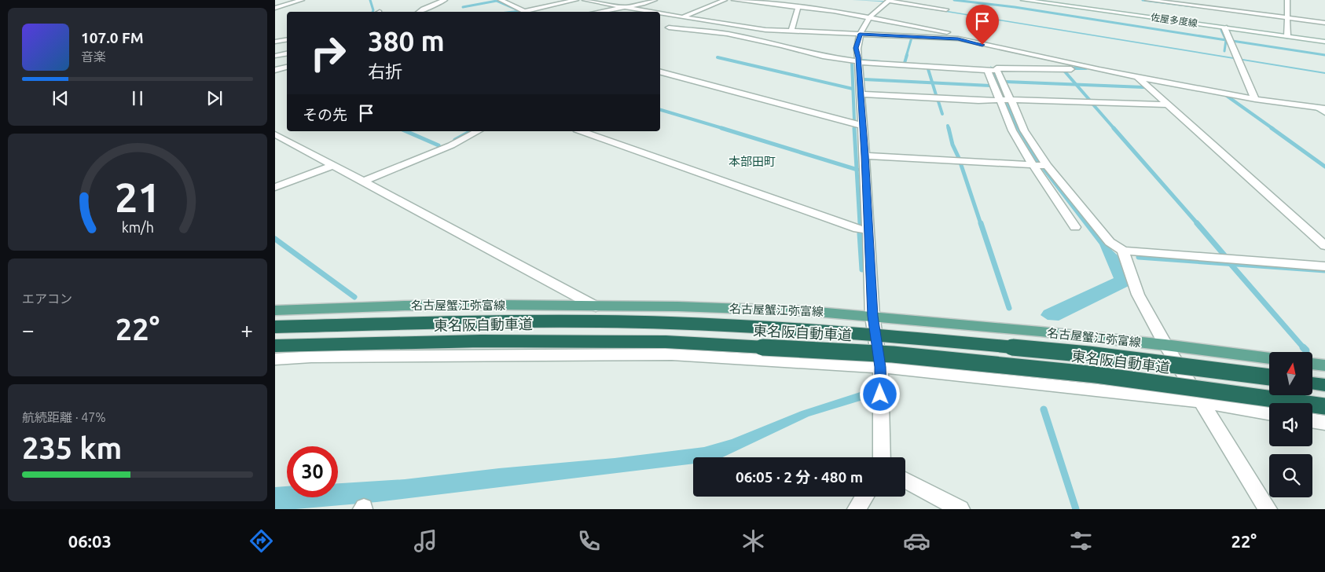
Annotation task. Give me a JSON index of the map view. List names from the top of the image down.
{
  "streets": {
    "highway": ["東名阪自動車道"],
    "main road": ["名古屋蟹江弥富線"],
    "street": ["佐屋多度線"]
  },
  "districts": ["本部田町"],
  "north": "top",
  "page": {
    "turn": ["380 m", "右折"],
    "song": ["107.0 FM", "音楽"],
    "then": "その先",
    "tile": [
      "エアコン",
      ["航続距離 · 47%", "235 km"]
    ],
    "heat": ["−", "22°", "+"],
    "limit": "30",
    "trip": "06:05 · 2 分 · 480 m",
    "tabs": ["06:03", "22°"],
    "gauge": ["21", "km/h"]
  }
}
